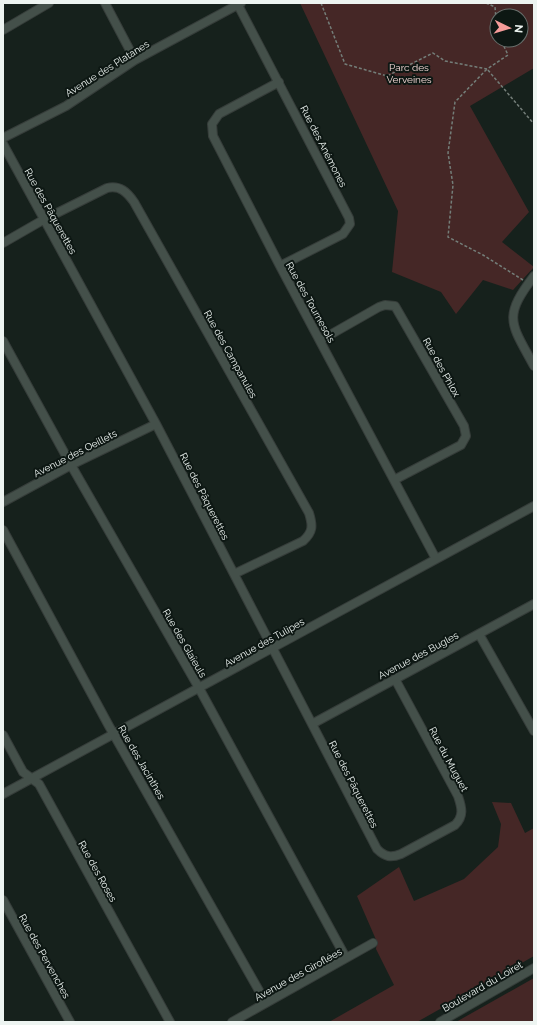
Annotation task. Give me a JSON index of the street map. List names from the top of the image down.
{
  "streets": {
    "street": [
      "Avenue des Platanes",
      "Rue des Anémones",
      "Rue des Pâquerettes",
      "Rue des Tournesols",
      "Rue des Campanules",
      "Rue des Phlox",
      "Avenue des Oeillets",
      "Avenue des Tulipes",
      "Rue des Glaïeuls",
      "Avenue des Bugles",
      "Rue du Muguet",
      "Rue des Jacinthes",
      "Rue des Roses",
      "Rue des Pervenches",
      "Avenue des Giroflées",
      "Boulevard du Loiret"
    ]
  },
  "crossings": [
    ["Avenue des Platanes", "Rue des Anémones"],
    ["Rue des Anémones", "Rue des Tournesols"],
    ["Rue des Pâquerettes", "Rue des Campanules"],
    ["Rue des Pâquerettes", "Avenue des Oeillets"],
    ["Rue des Pâquerettes", "Avenue des Tulipes"],
    ["Rue des Pâquerettes", "Avenue des Bugles"],
    ["Rue des Pâquerettes", "Rue du Muguet"],
    ["Rue des Tournesols", "Rue des Phlox"],
    ["Rue des Tournesols", "Avenue des Tulipes"],
    ["Avenue des Oeillets", "Rue des Glaïeuls"],
    ["Avenue des Tulipes", "Rue des Glaïeuls"],
    ["Avenue des Tulipes", "Rue des Jacinthes"],
    ["Avenue des Tulipes", "Rue des Roses"],
    ["Rue des Glaïeuls", "Avenue des Giroflées"],
    ["Avenue des Bugles", "Rue du Muguet"],
    ["Rue des Jacinthes", "Avenue des Giroflées"]
  ],
  "parks": ["Parc des Verveines"],
  "north": "right"
}
